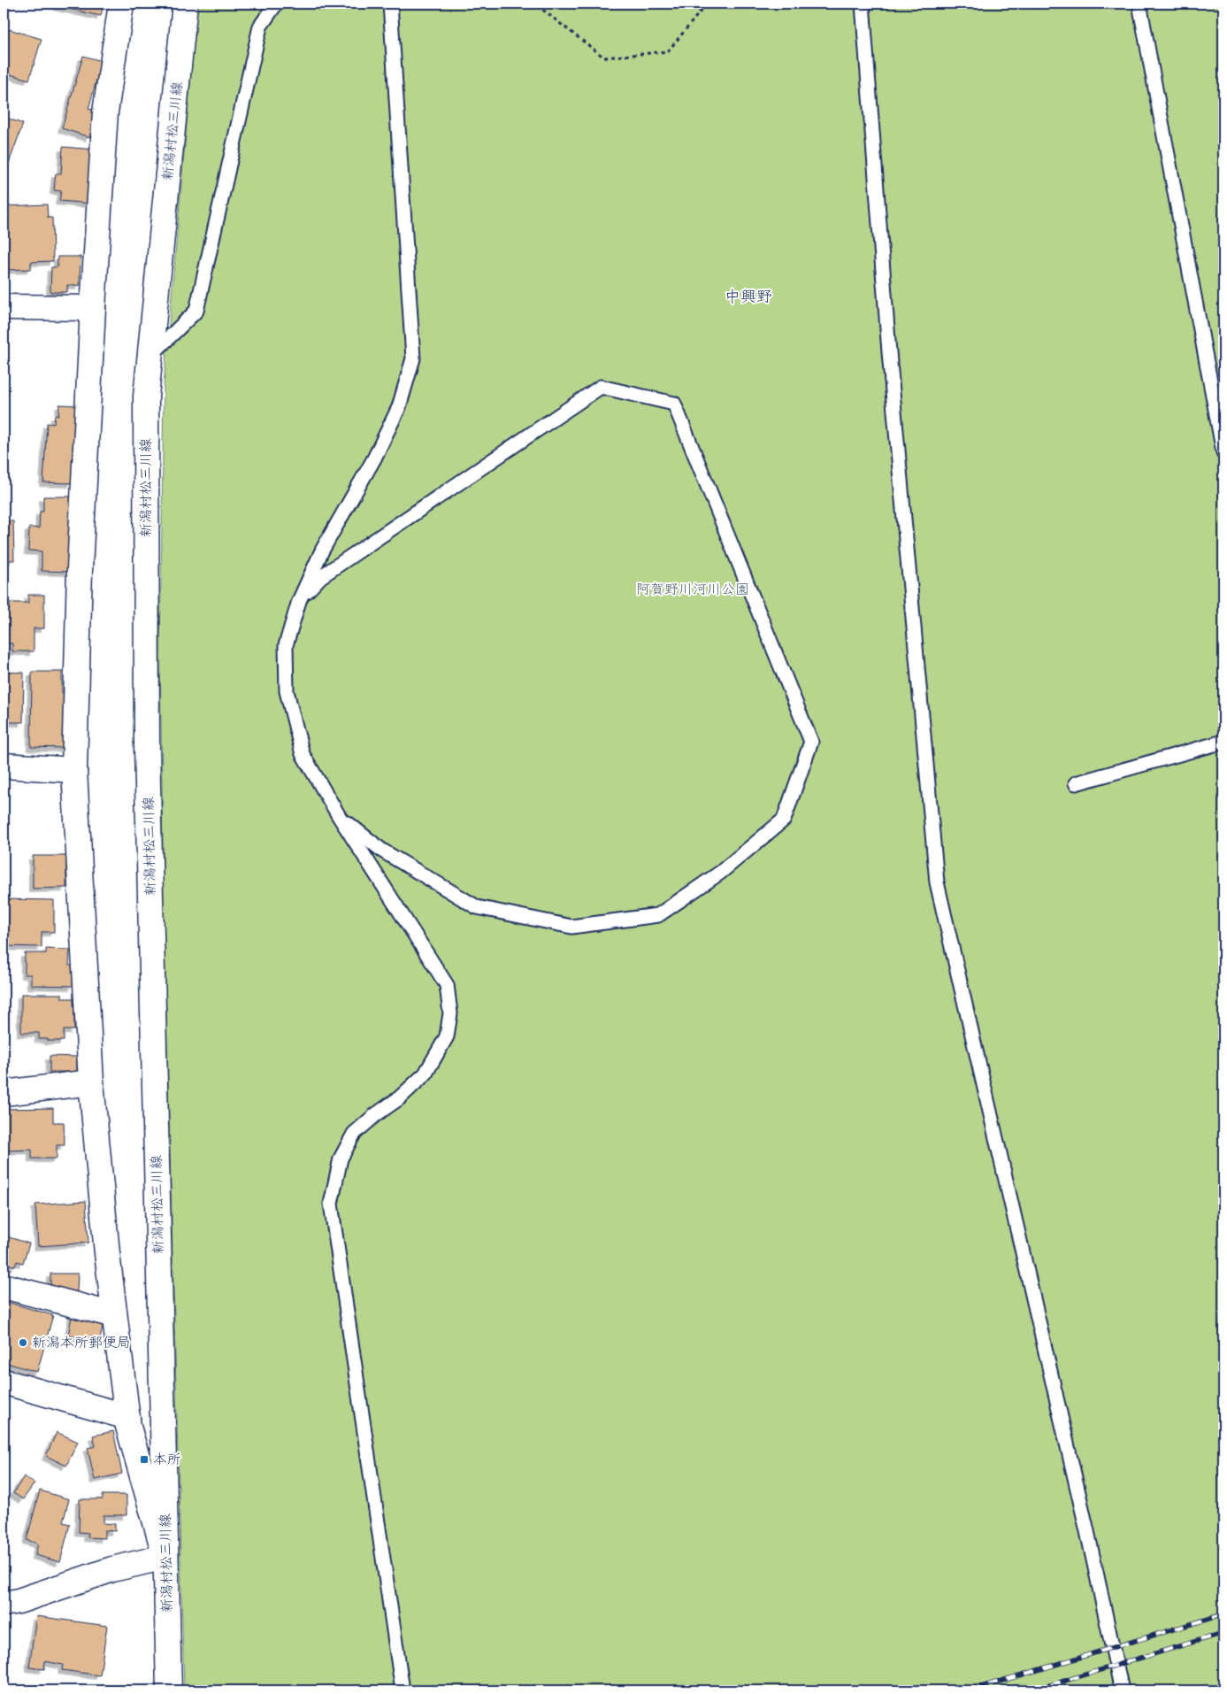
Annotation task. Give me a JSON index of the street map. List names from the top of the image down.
{
  "streets": {
    "street": ["新潟村松三川線"]
  },
  "districts": ["中興野"],
  "parks": ["阿賀野川河川公園"],
  "places": {
    "other": ["新潟本所郵便局"],
    "transit": ["本所"]
  }
}
